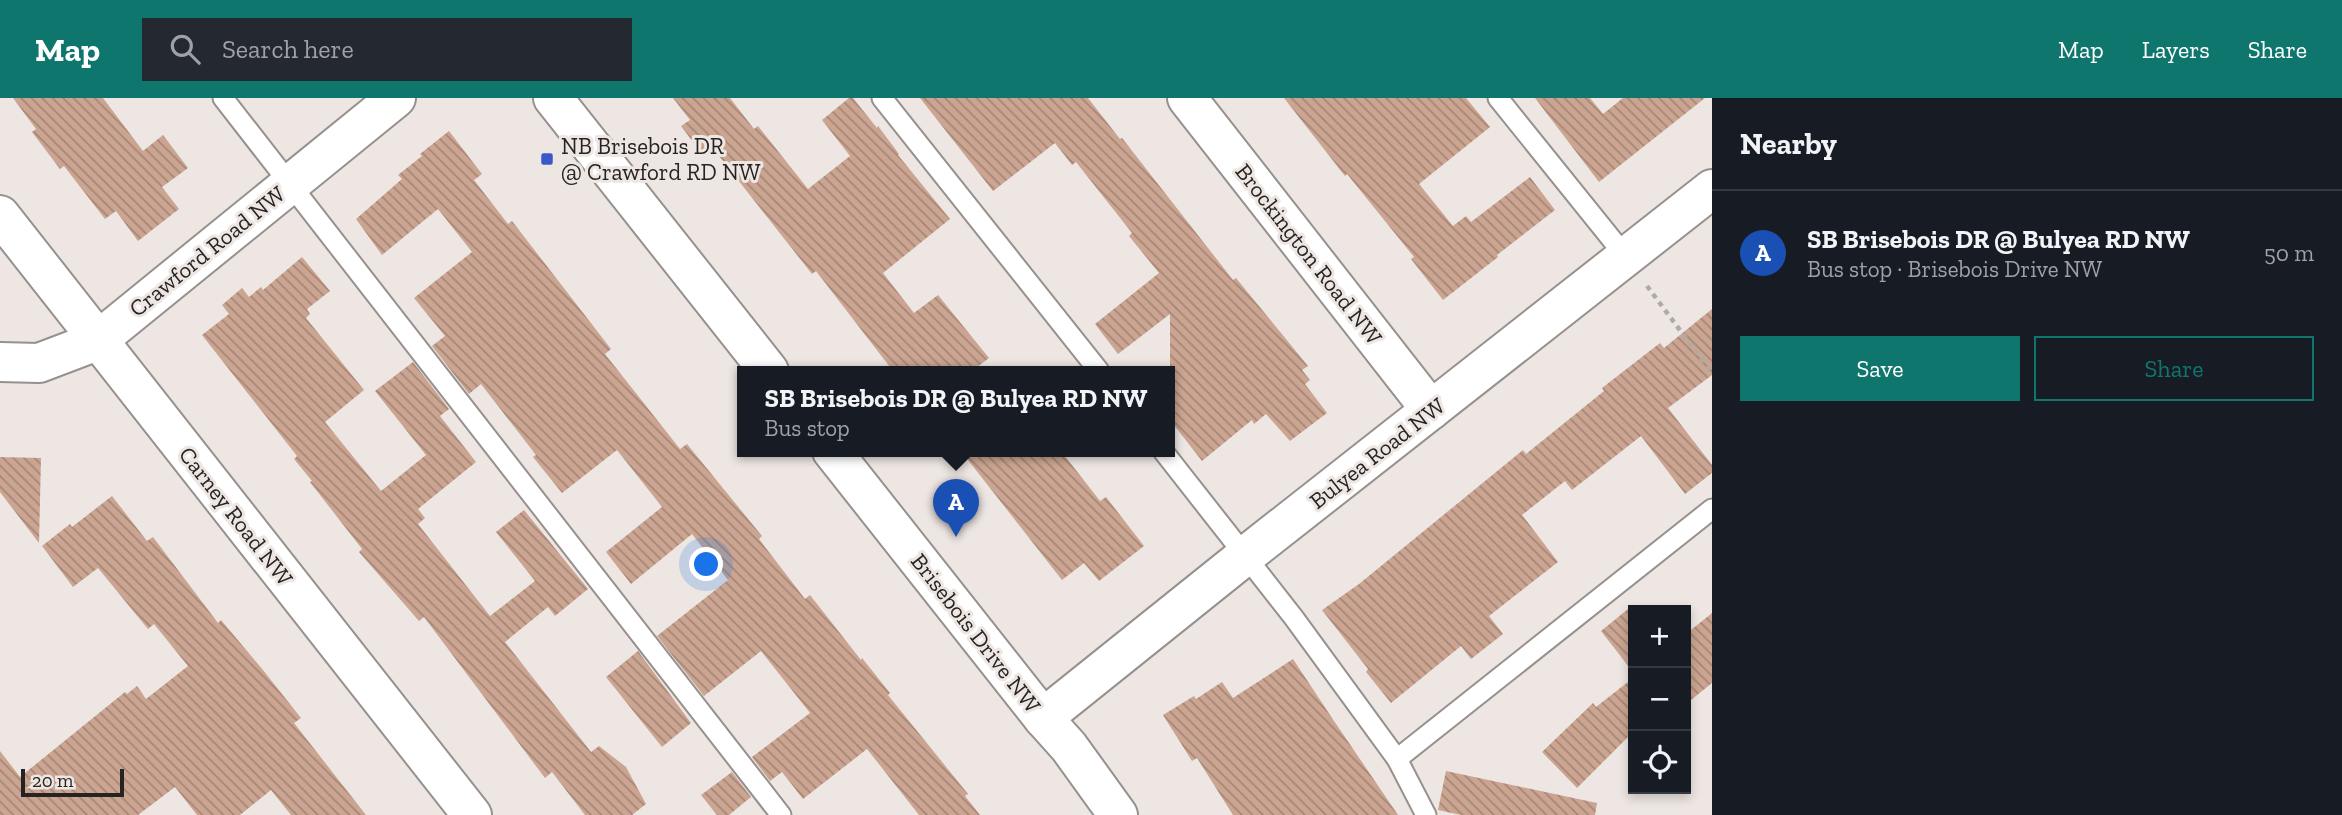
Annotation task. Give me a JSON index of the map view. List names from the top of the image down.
{
  "streets": {
    "street": [
      "Crawford Road NW",
      "Brockington Road NW",
      "Bulyea Road NW",
      "Carney Road NW",
      "Brisebois Drive NW"
    ]
  },
  "crossings": [
    ["Crawford Road NW", "Carney Road NW"],
    ["Brockington Road NW", "Bulyea Road NW"],
    ["Bulyea Road NW", "Brisebois Drive NW"]
  ],
  "places": {
    "transit": ["NB Brisebois DR @ Crawford RD NW"]
  },
  "scale_bar": "20 m",
  "page": {
    "header": "Map",
    "search": "Search here",
    "nav": ["Map", "Layers", "Share"],
    "heading": "Nearby",
    "list": [
      {
        "mark": "A",
        "name": "SB Brisebois DR @ Bulyea RD NW",
        "note": "Bus stop · Brisebois Drive NW",
        "value": "50 m"
      }
    ],
    "buttons": ["Save", "Share"],
    "popup": ["SB Brisebois DR @ Bulyea RD NW", "Bus stop"],
    "pins": "A",
    "map_buttons": ["+", "−"],
    "scale": "20 m"
  }
}
